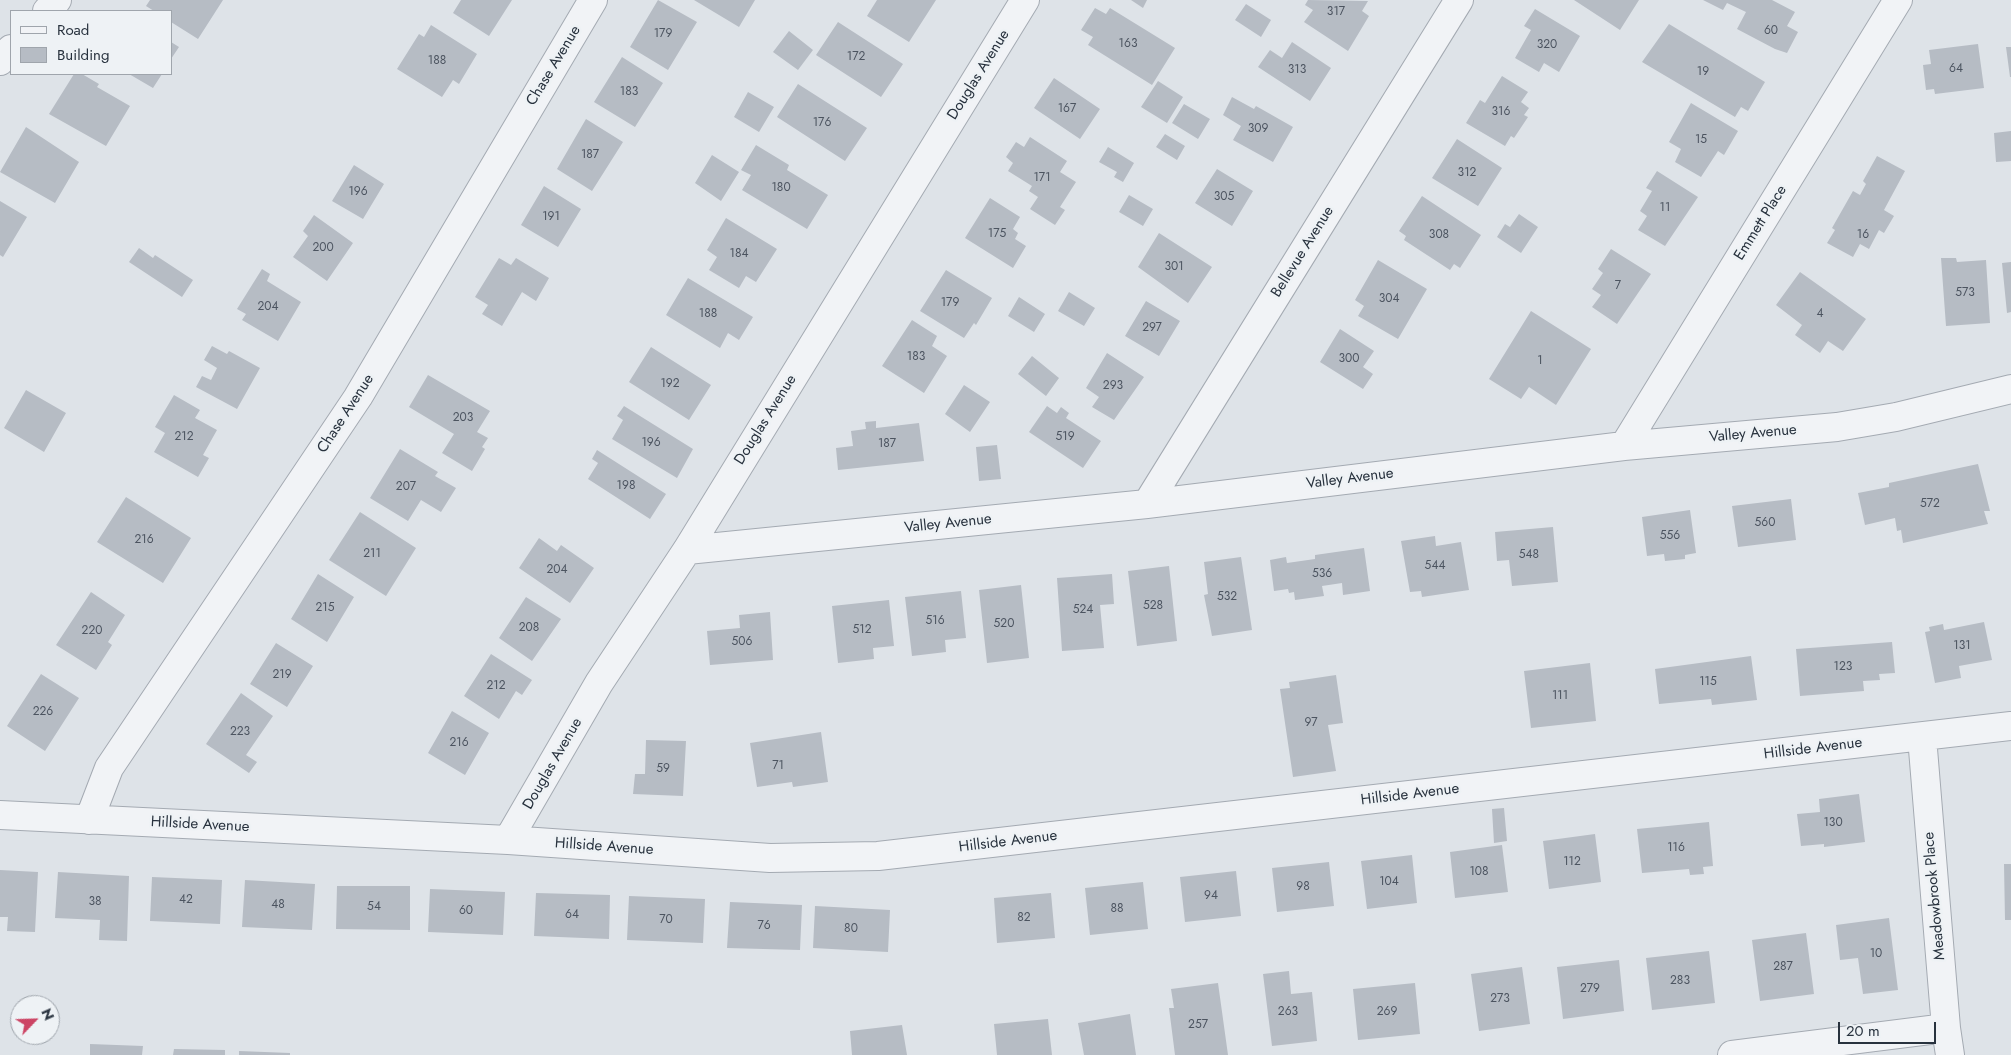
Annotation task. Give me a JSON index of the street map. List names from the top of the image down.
{
  "streets": {
    "street": [
      "Chase Avenue",
      "Douglas Avenue",
      "Emmett Place",
      "Bellevue Avenue",
      "Valley Avenue",
      "Hillside Avenue",
      "Meadowbrook Place"
    ]
  },
  "crossings": [
    ["Chase Avenue", "Hillside Avenue"],
    ["Douglas Avenue", "Valley Avenue"],
    ["Douglas Avenue", "Hillside Avenue"],
    ["Emmett Place", "Valley Avenue"],
    ["Bellevue Avenue", "Valley Avenue"],
    ["Hillside Avenue", "Meadowbrook Place"]
  ],
  "house_numbers": [
    "317",
    "60",
    "179",
    "163",
    "320",
    "172",
    "188",
    "64",
    "313",
    "19",
    "183",
    "167",
    "316",
    "176",
    "309",
    "15",
    "187",
    "312",
    "171",
    "180",
    "196",
    "305",
    "11",
    "191",
    "175",
    "308",
    "16",
    "200",
    "184",
    "301",
    "7",
    "573",
    "304",
    "179",
    "204",
    "188",
    "4",
    "297",
    "183",
    "300",
    "1",
    "192",
    "293",
    "203",
    "212",
    "519",
    "196",
    "187",
    "198",
    "207",
    "572",
    "560",
    "556",
    "216",
    "211",
    "548",
    "544",
    "204",
    "536",
    "532",
    "528",
    "215",
    "524",
    "516",
    "520",
    "208",
    "512",
    "220",
    "506",
    "131",
    "123",
    "219",
    "115",
    "212",
    "111",
    "226",
    "97",
    "223",
    "216",
    "71",
    "59",
    "130",
    "116",
    "112",
    "108",
    "104",
    "98",
    "94",
    "42",
    "38",
    "48",
    "54",
    "88",
    "60",
    "64",
    "82",
    "70",
    "76",
    "80",
    "10",
    "287",
    "283",
    "279",
    "273",
    "263",
    "269",
    "257"
  ],
  "legend": ["Road", "Building"],
  "scale_bar": "20 m",
  "north": "top right"
}
